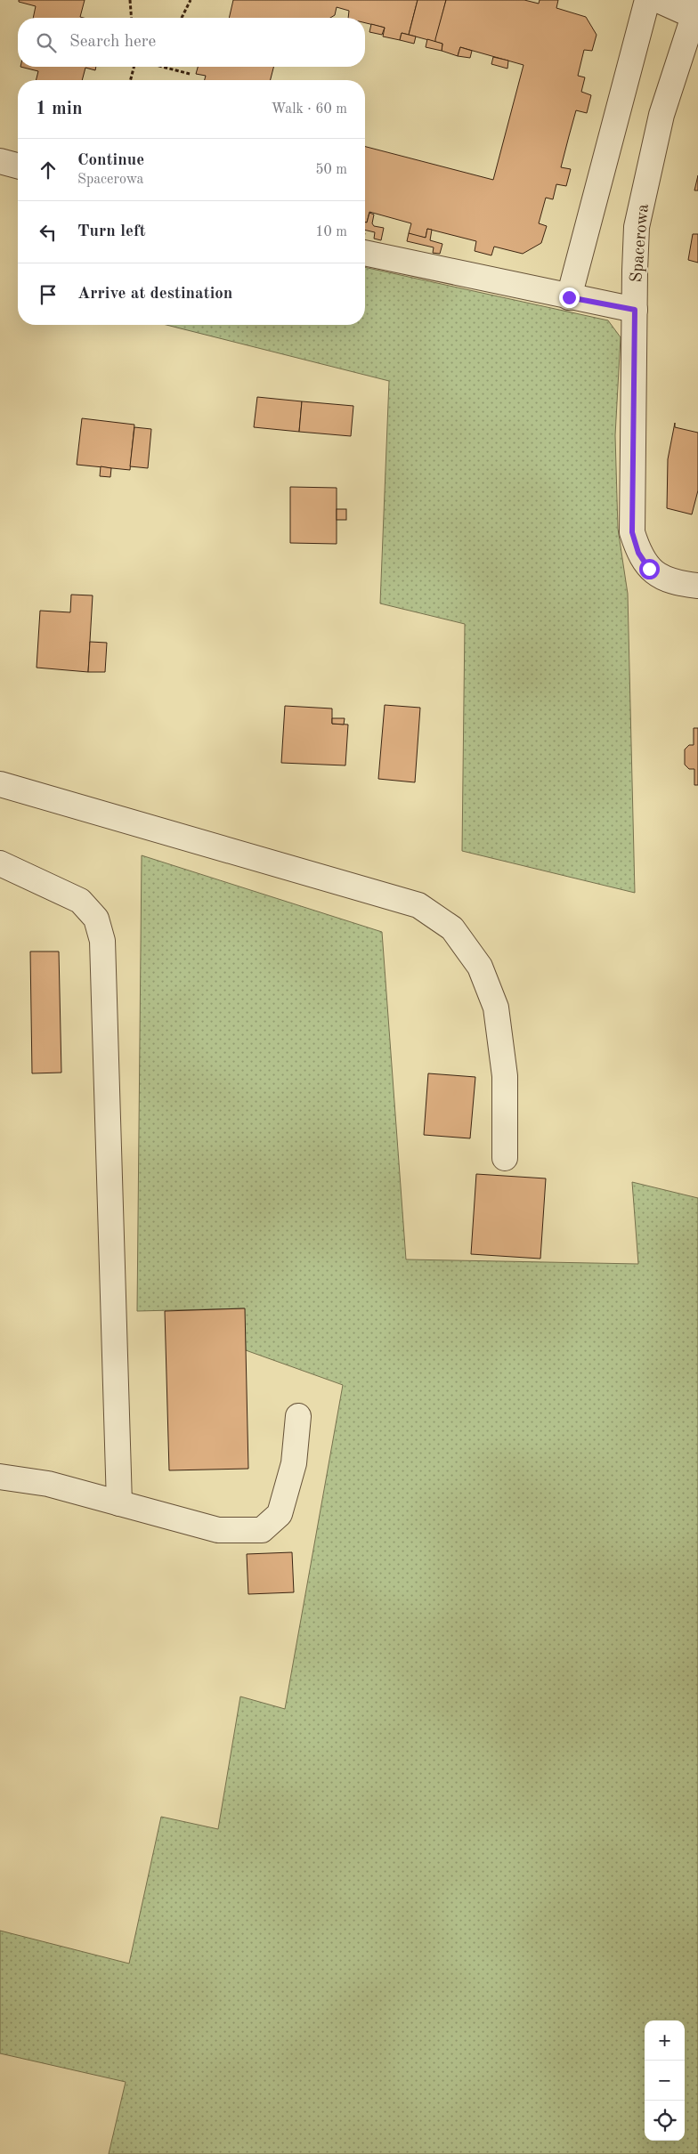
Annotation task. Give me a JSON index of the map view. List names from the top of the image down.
{
  "streets": {
    "street": ["Spacerowa"]
  },
  "page": {
    "search": "Search here",
    "heading": ["1 min", "Walk · 60 m"],
    "list": [
      ["Continue", "Spacerowa", "50 m"],
      ["Turn left", "10 m"],
      "Arrive at destination"
    ],
    "map_buttons": ["+", "−"]
  }
}
